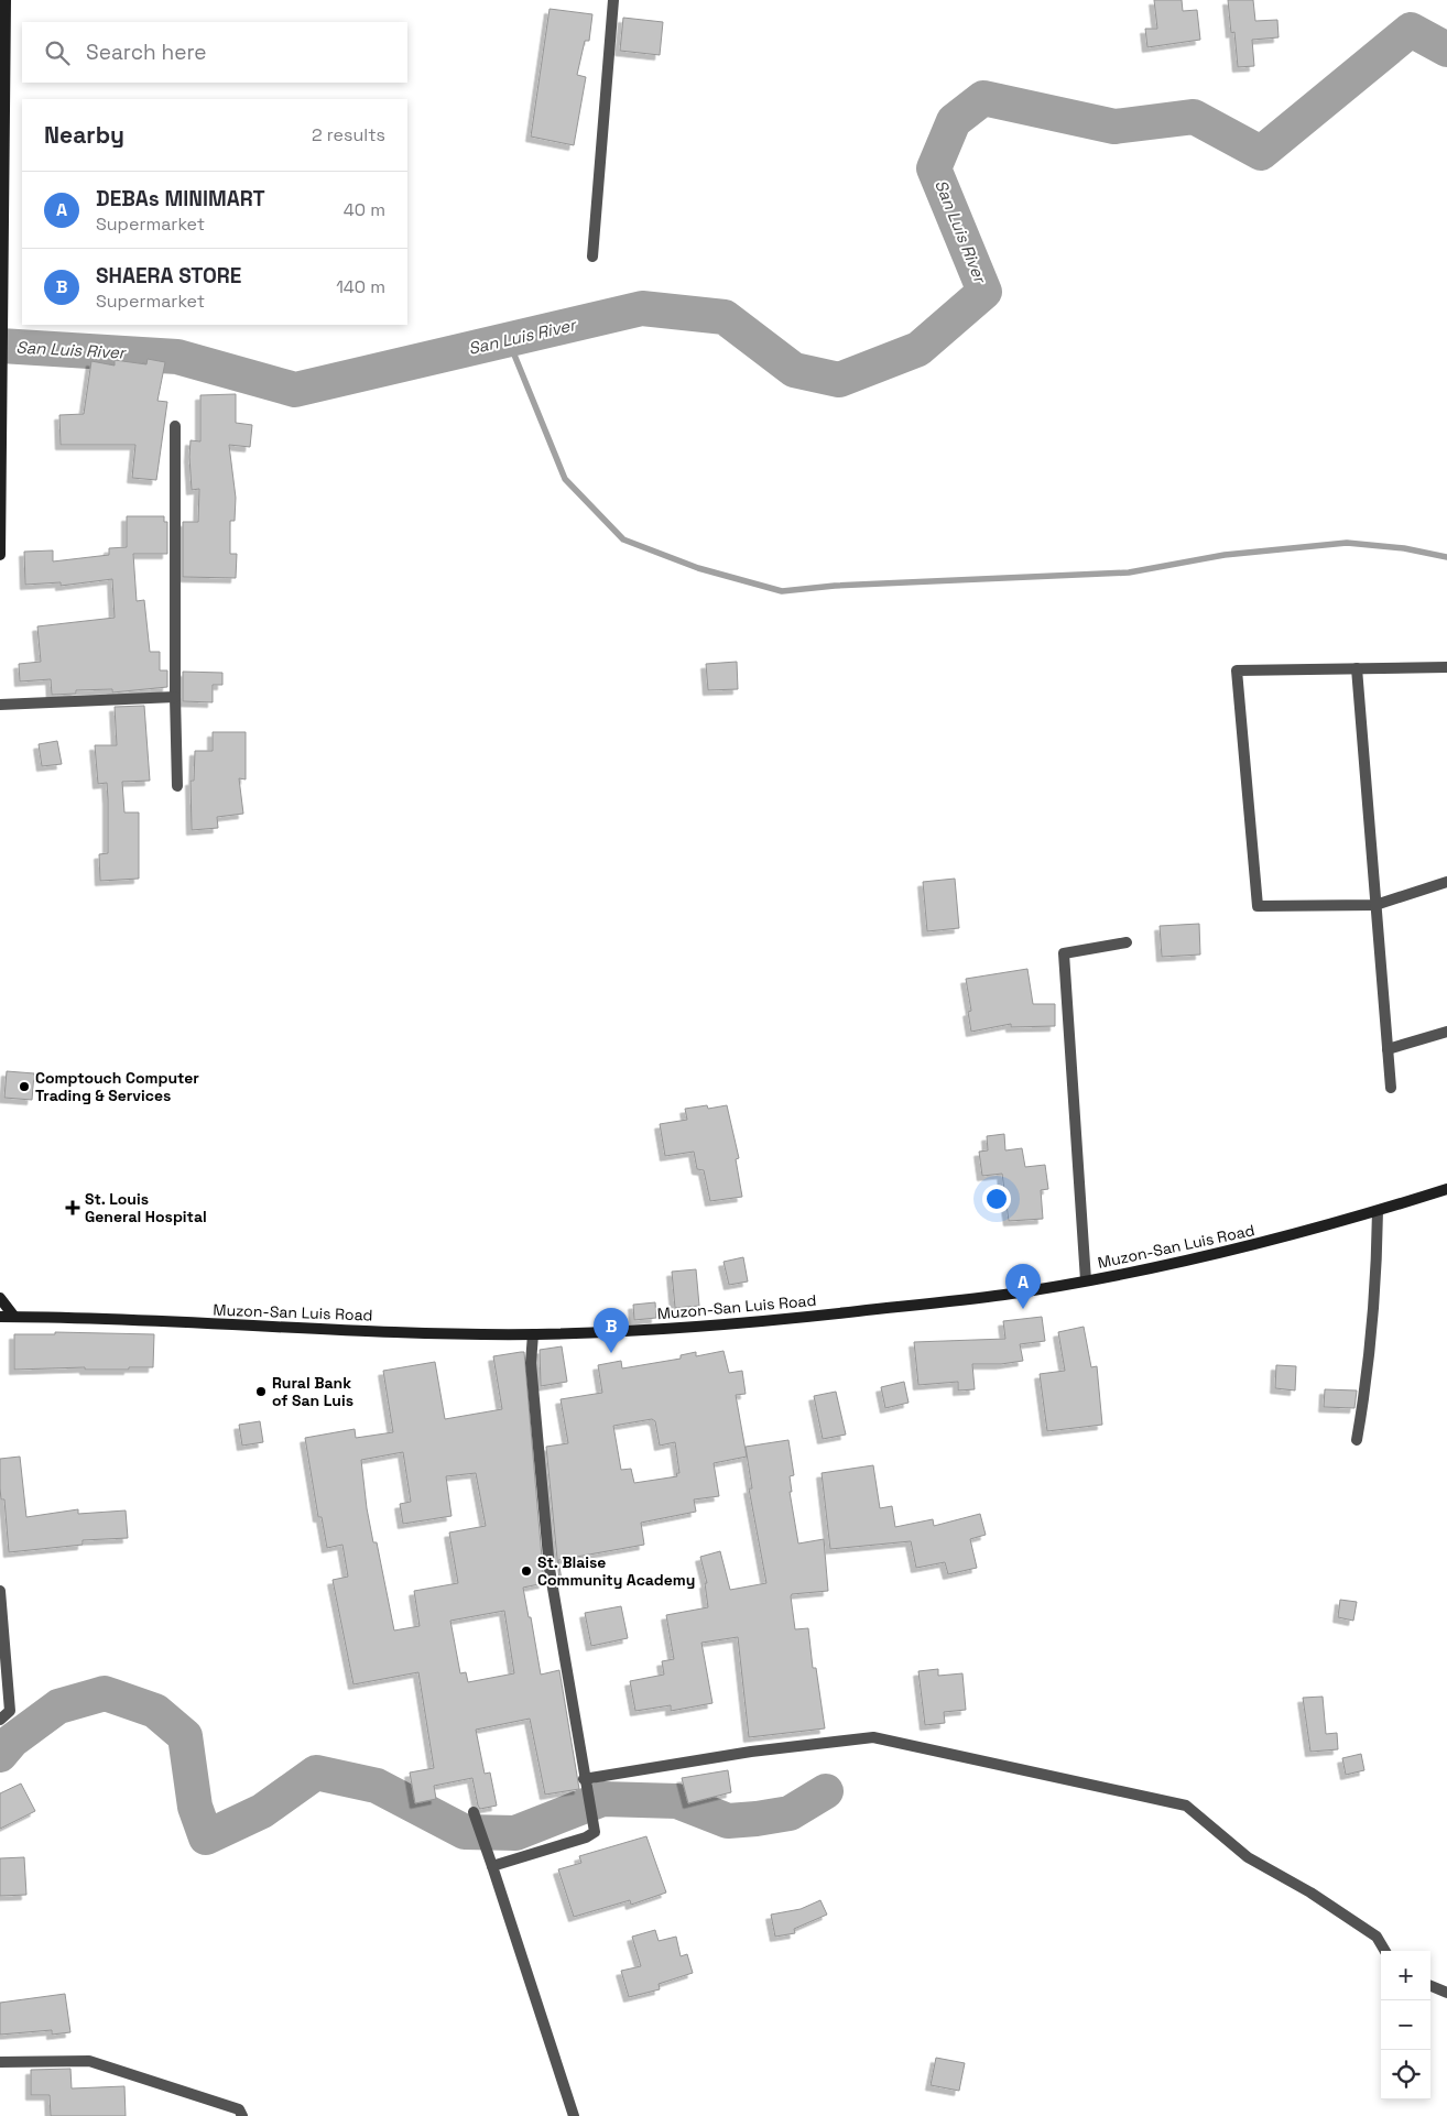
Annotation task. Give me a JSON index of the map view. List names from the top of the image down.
{
  "streets": {
    "main road": ["Muzon-San Luis Road"]
  },
  "water": ["San Luis River"],
  "places": {
    "other": ["Comptouch Computer Trading & Services", "Rural Bank of San Luis", "St. Blaise Community Academy"],
    "health": ["St. Louis General Hospital"]
  },
  "page": {
    "search": "Search here",
    "heading": ["Nearby", "2 results"],
    "list": [
      {
        "mark": "A",
        "name": "DEBAs MINIMART",
        "note": "Supermarket",
        "value": "40 m"
      },
      {
        "mark": "B",
        "name": "SHAERA STORE",
        "note": "Supermarket",
        "value": "140 m"
      }
    ],
    "pins": ["A", "B"],
    "map_buttons": ["+", "−"]
  }
}
